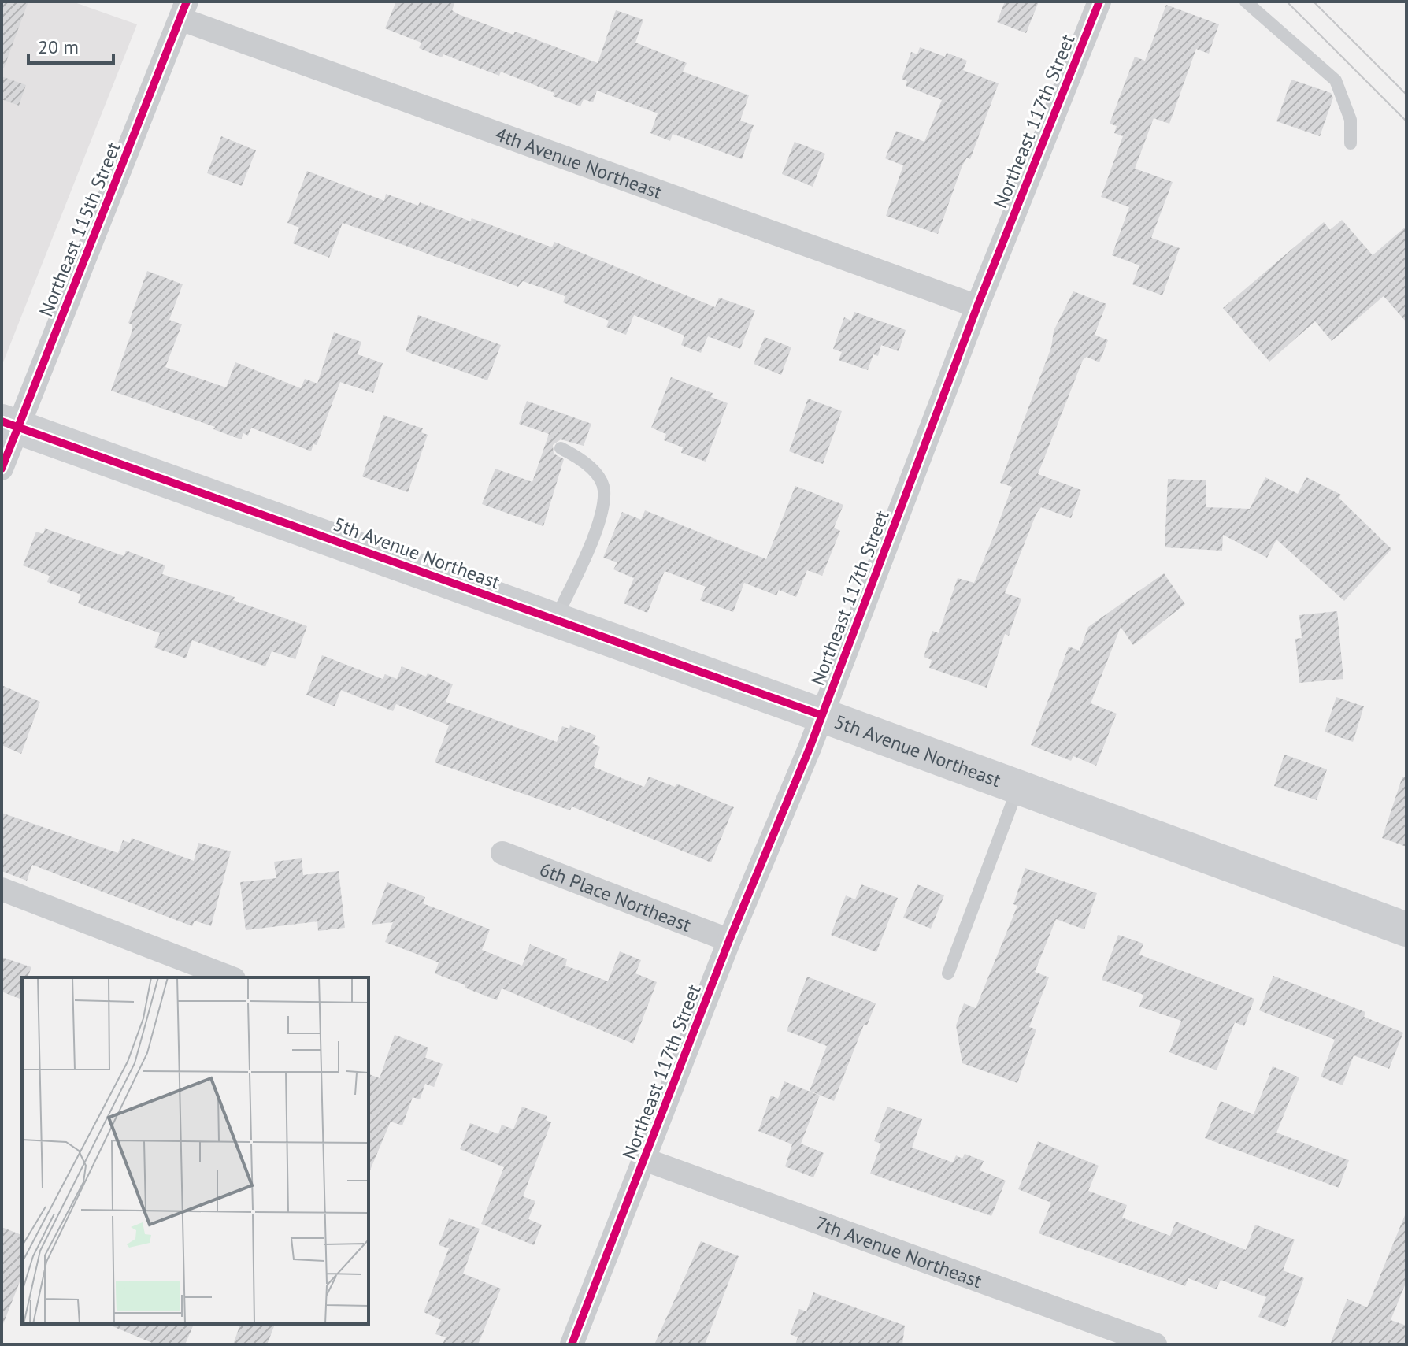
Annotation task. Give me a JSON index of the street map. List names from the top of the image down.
{
  "streets": {
    "main road": ["5th Avenue Northeast"],
    "street": [
      "Northeast 117th Street",
      "4th Avenue Northeast",
      "Northeast 115th Street",
      "6th Place Northeast",
      "7th Avenue Northeast"
    ]
  },
  "crossings": [
    ["Northeast 117th Street", "4th Avenue Northeast"],
    ["Northeast 117th Street", "5th Avenue Northeast"],
    ["Northeast 117th Street", "6th Place Northeast"],
    ["Northeast 117th Street", "7th Avenue Northeast"],
    ["4th Avenue Northeast", "Northeast 115th Street"],
    ["Northeast 115th Street", "5th Avenue Northeast"]
  ],
  "scale_bar": "20 m"
}
